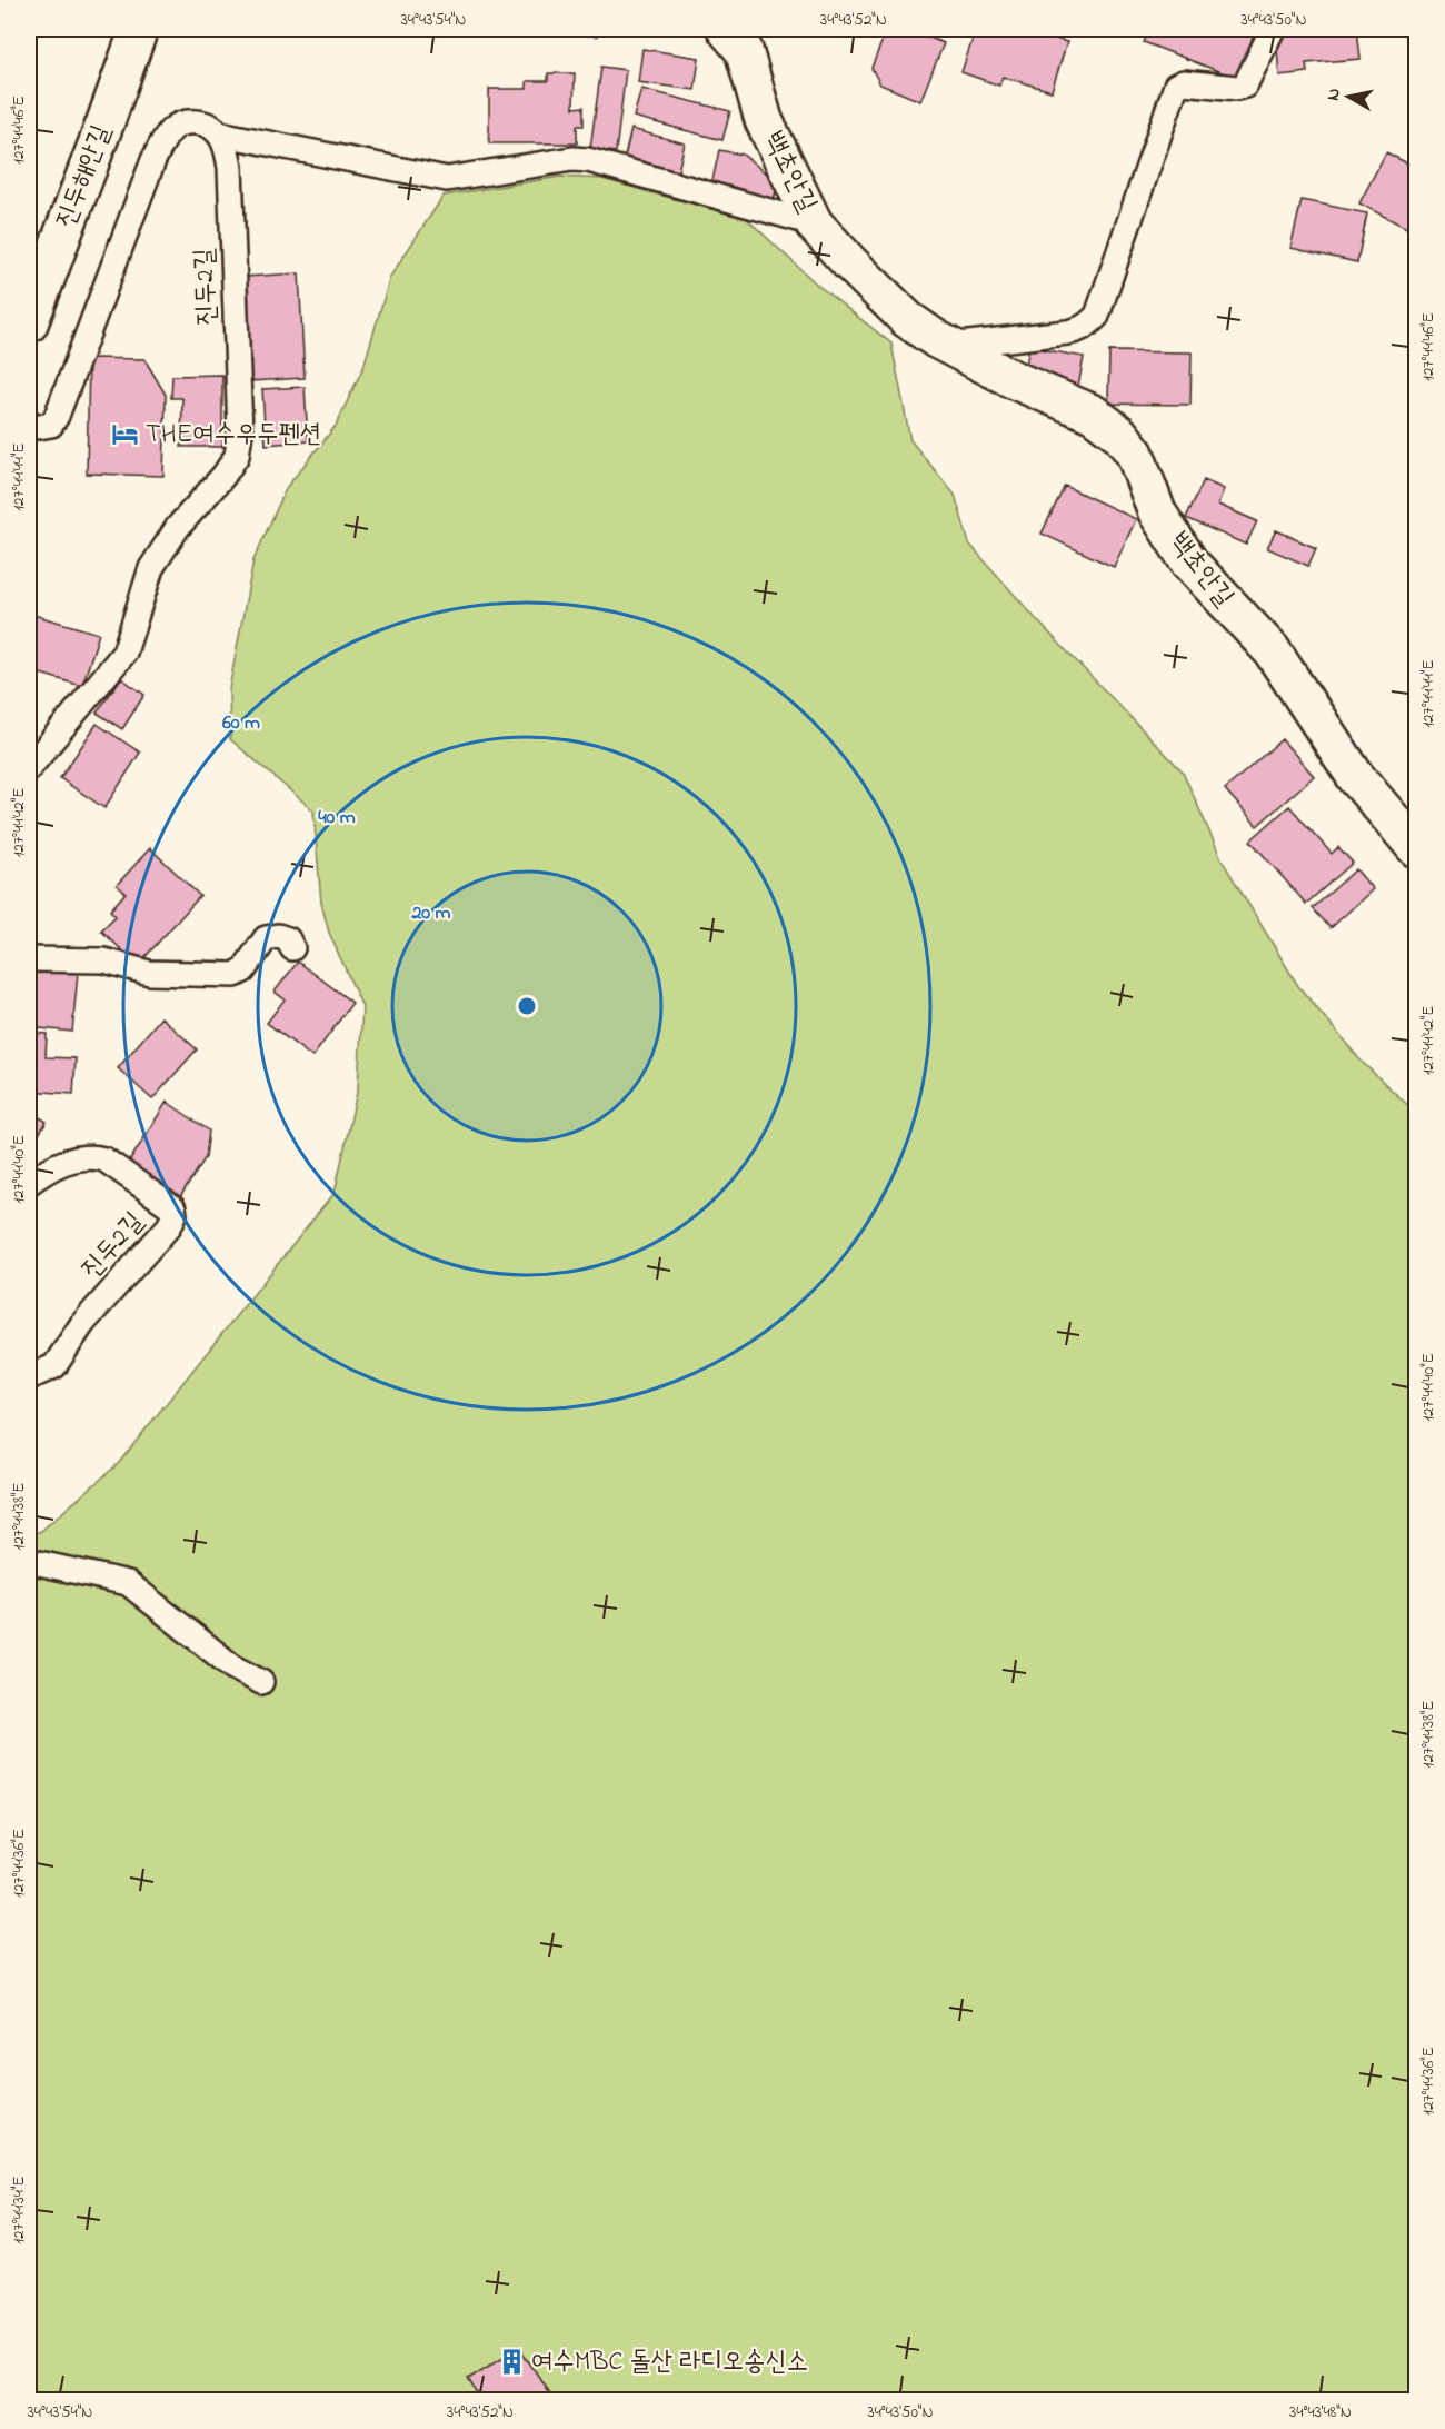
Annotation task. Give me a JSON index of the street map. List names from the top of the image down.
{
  "streets": {
    "street": ["백초안길", "진두해안길"],
    "lane": ["진두2길"]
  },
  "places": {
    "hotel": ["THE여수우두펜션"],
    "building": ["여수MBC 돌산 라디오송신소"]
  },
  "north": "left",
  "coordinates": [
    "34°43'54\"N",
    "34°43'52\"N",
    "34°43'50\"N",
    "127°44'46\"E",
    "127°44'44\"E",
    "127°44'42\"E",
    "127°44'40\"E",
    "127°44'38\"E",
    "127°44'36\"E",
    "127°44'34\"E",
    "34°43'48\"N"
  ],
  "rings": ["60 m", "40 m", "20 m"]
}
